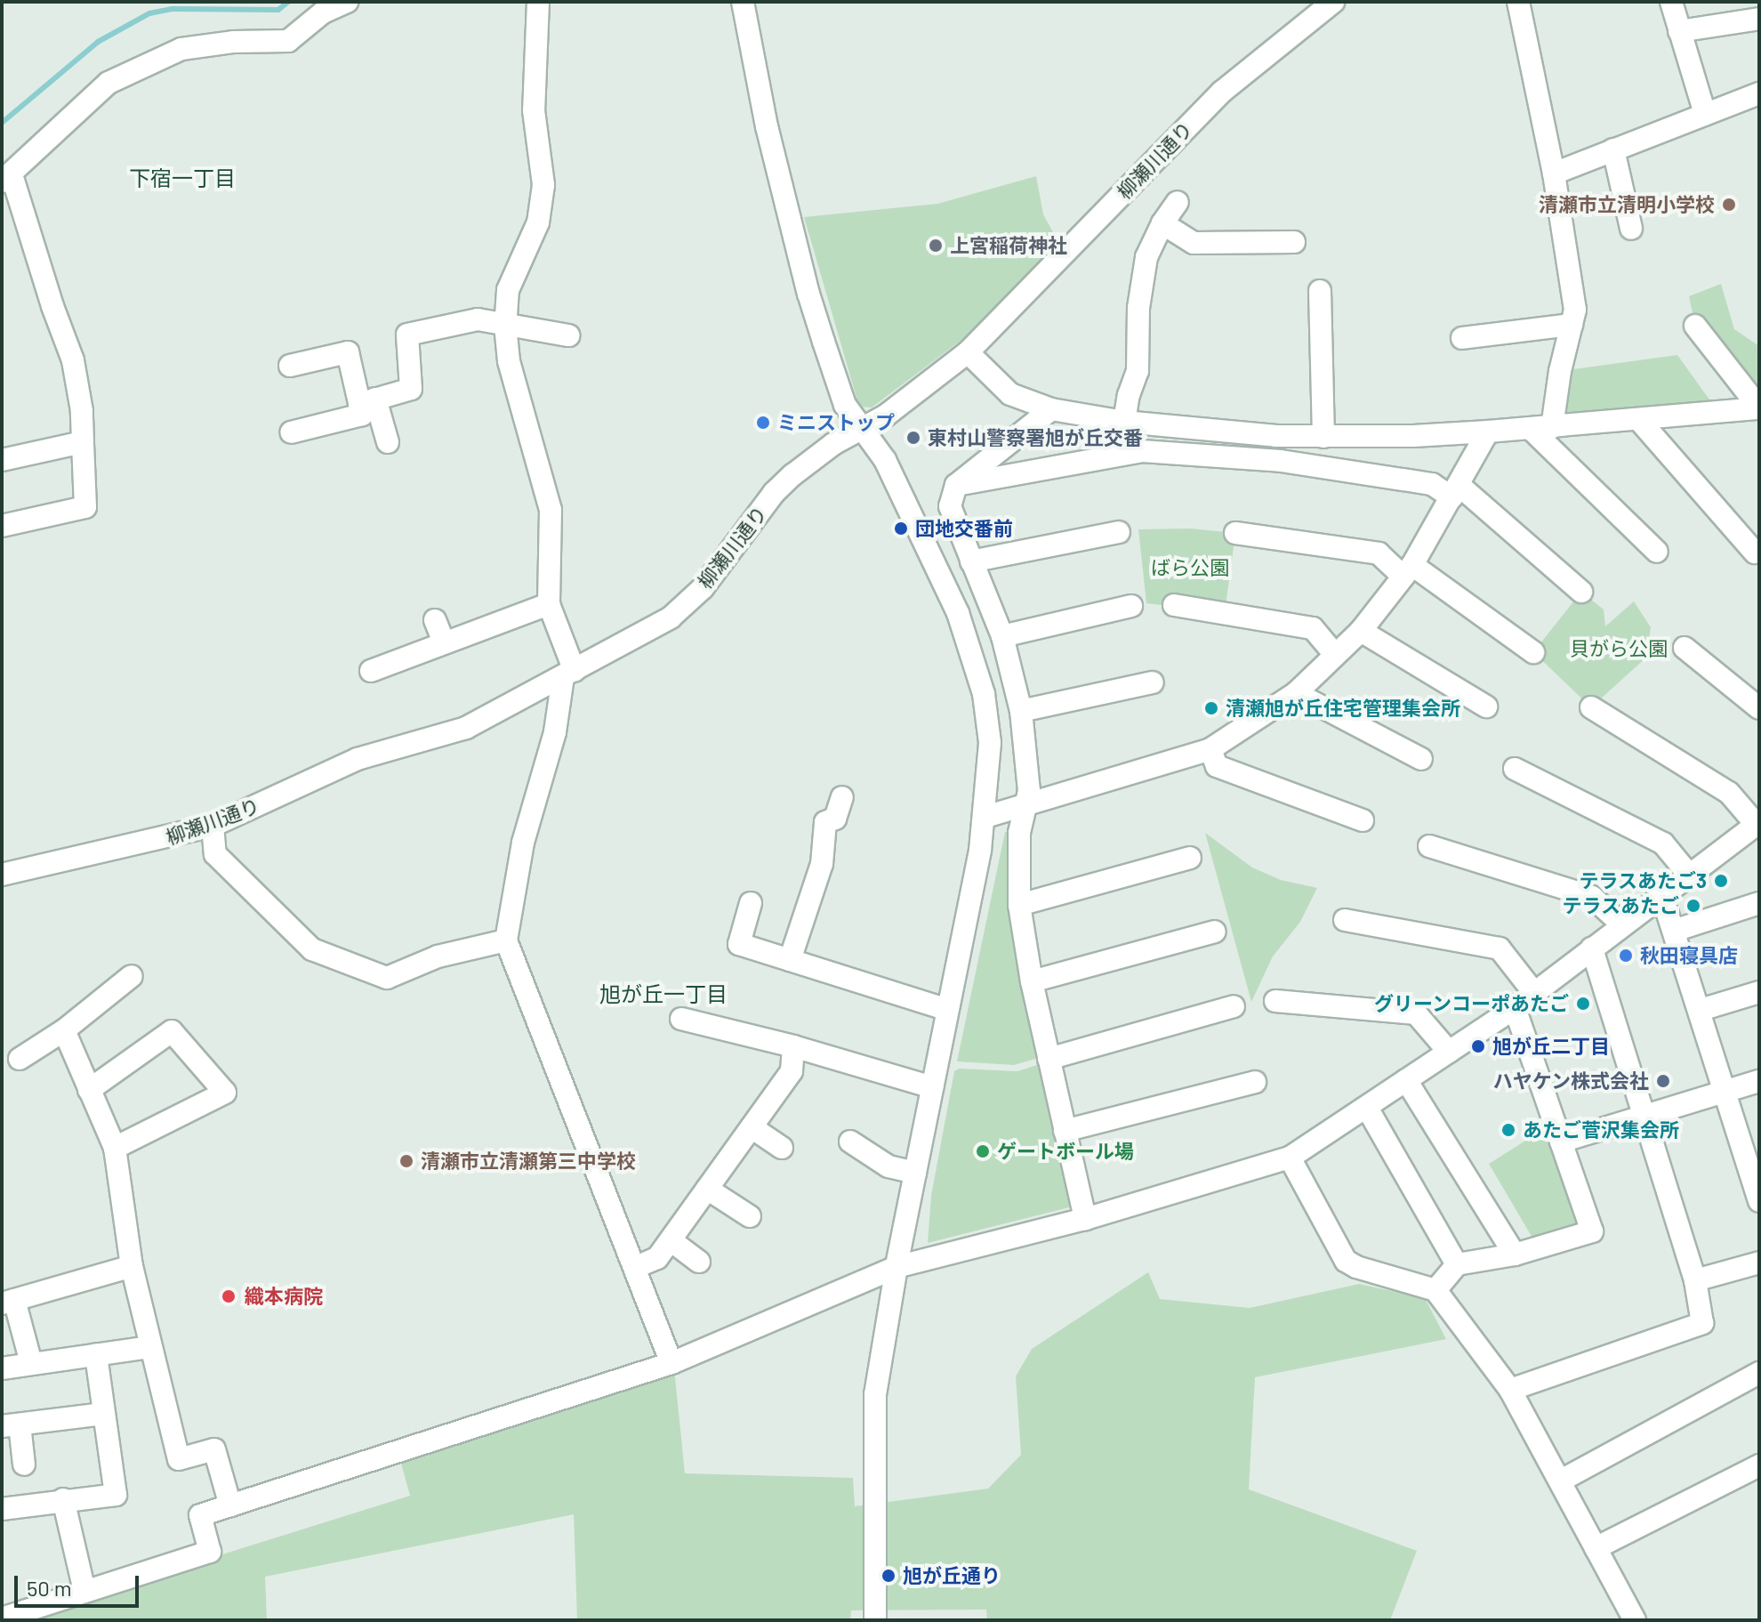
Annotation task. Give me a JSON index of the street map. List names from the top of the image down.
{
  "streets": {
    "street": ["柳瀬川通り"]
  },
  "districts": ["下宿一丁目", "旭が丘一丁目"],
  "parks": ["ばら公園", "貝がら公園"],
  "places": [
    "清瀬市立清明小学校",
    "上宮稲荷神社",
    "ミニストップ",
    "東村山警察署旭が丘交番",
    "団地交番前",
    "清瀬旭が丘住宅管理集会所",
    "テラスあたご3",
    "テラスあたご",
    "秋田寝具店",
    "グリーンコーポあたご",
    "旭が丘二丁目",
    "ハヤケン株式会社",
    "あたご菅沢集会所",
    "ゲートボール場",
    "清瀬市立清瀬第三中学校",
    "織本病院",
    "旭が丘通り"
  ],
  "scale_bar": "50 m"
}
